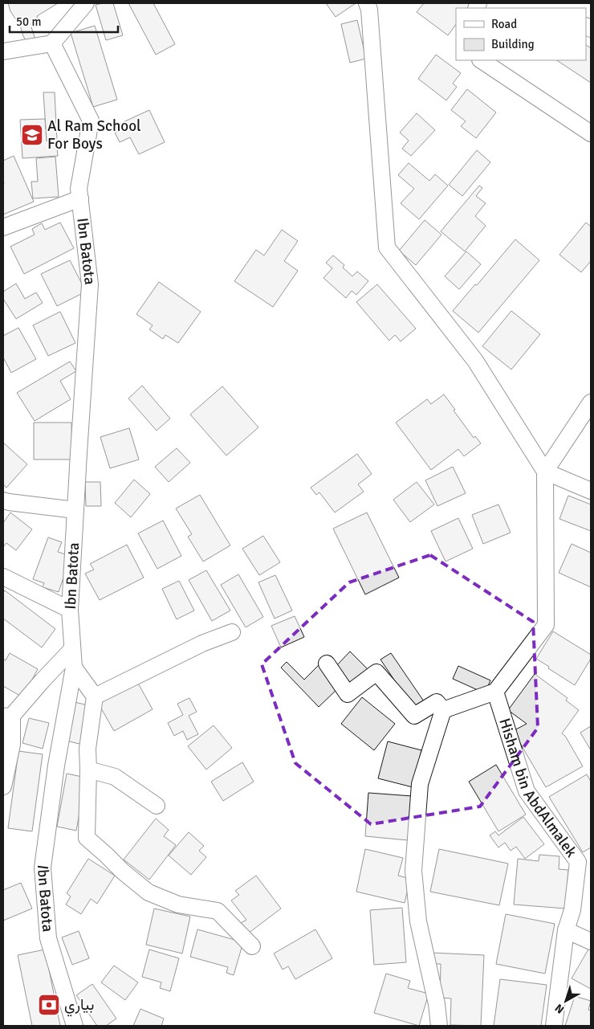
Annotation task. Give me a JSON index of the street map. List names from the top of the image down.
{
  "streets": {
    "street": ["Ibn Batota", "Hisham bin AbdAlmalek"]
  },
  "places": {
    "school or university": ["Al Ram School For Boys"],
    "bank": ["بياري"]
  },
  "legend": ["Road", "Building"],
  "scale_bar": "50 m",
  "north": "bottom left"
}
